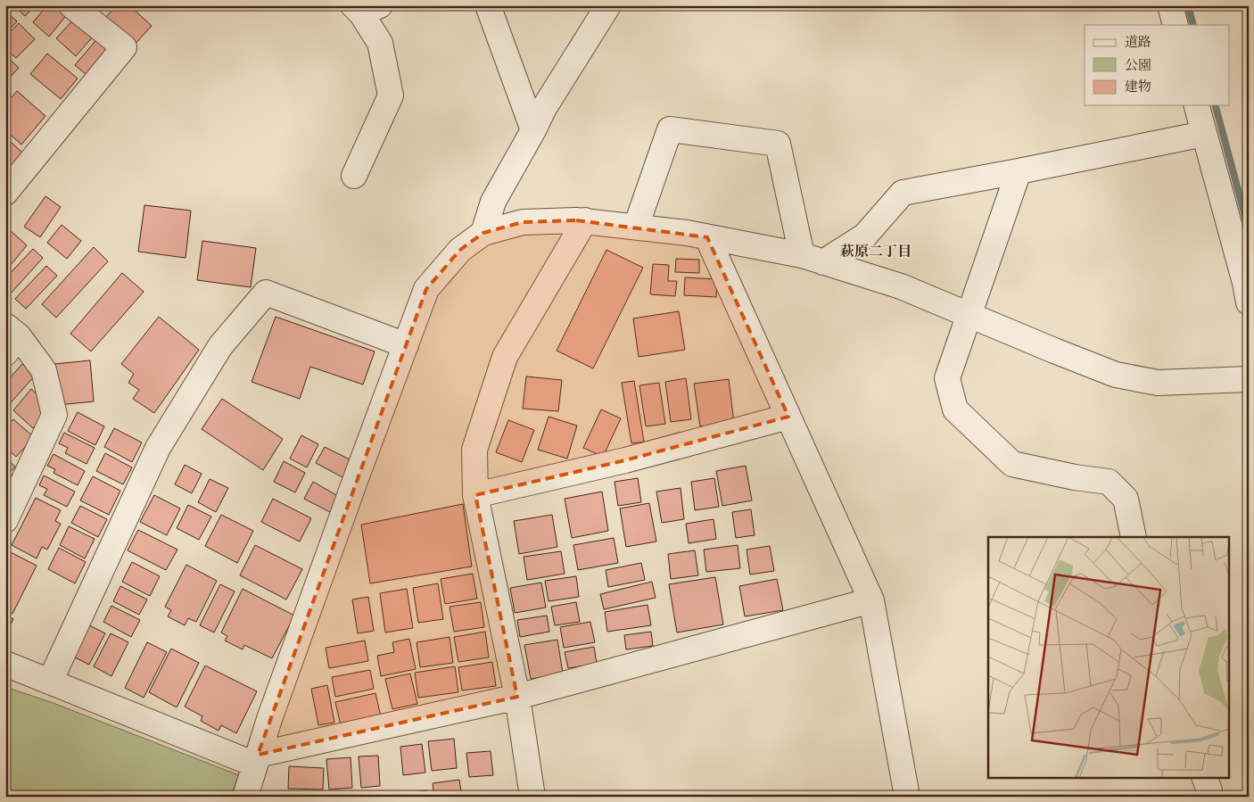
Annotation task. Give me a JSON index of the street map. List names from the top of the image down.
{
  "districts": ["萩原二丁目"],
  "legend": ["道路", "公園", "建物"]
}
